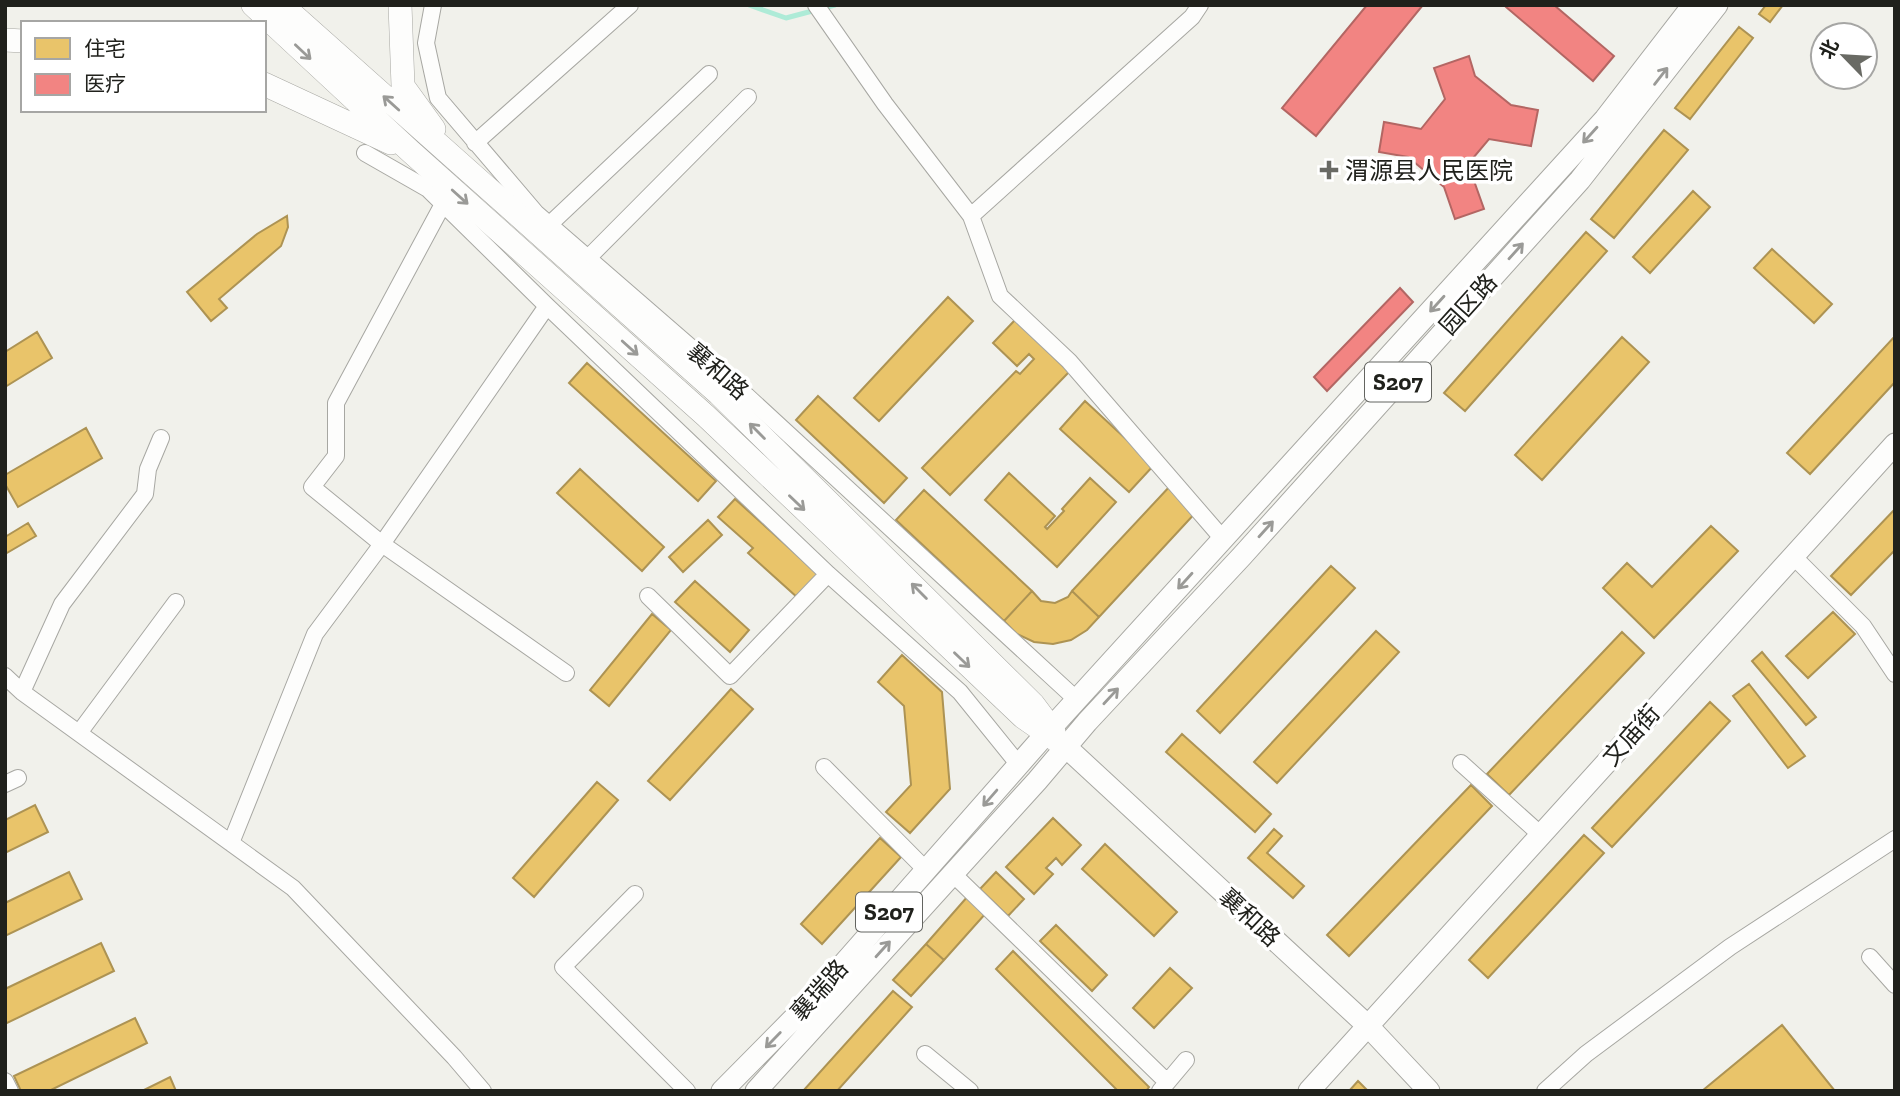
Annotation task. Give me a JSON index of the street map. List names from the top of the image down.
{
  "streets": {
    "main road": [
      "园区路",
      "襄和路",
      "S207",
      "文庙街",
      "襄瑞路"
    ]
  },
  "crossings": [
    ["园区路", "襄和路"],
    ["园区路", "襄瑞路"],
    ["襄和路", "文庙街"],
    ["襄和路", "襄瑞路"]
  ],
  "places": {
    "health": ["渭源县人民医院"]
  },
  "legend": ["住宅", "医疗"],
  "north": "top left"
}
